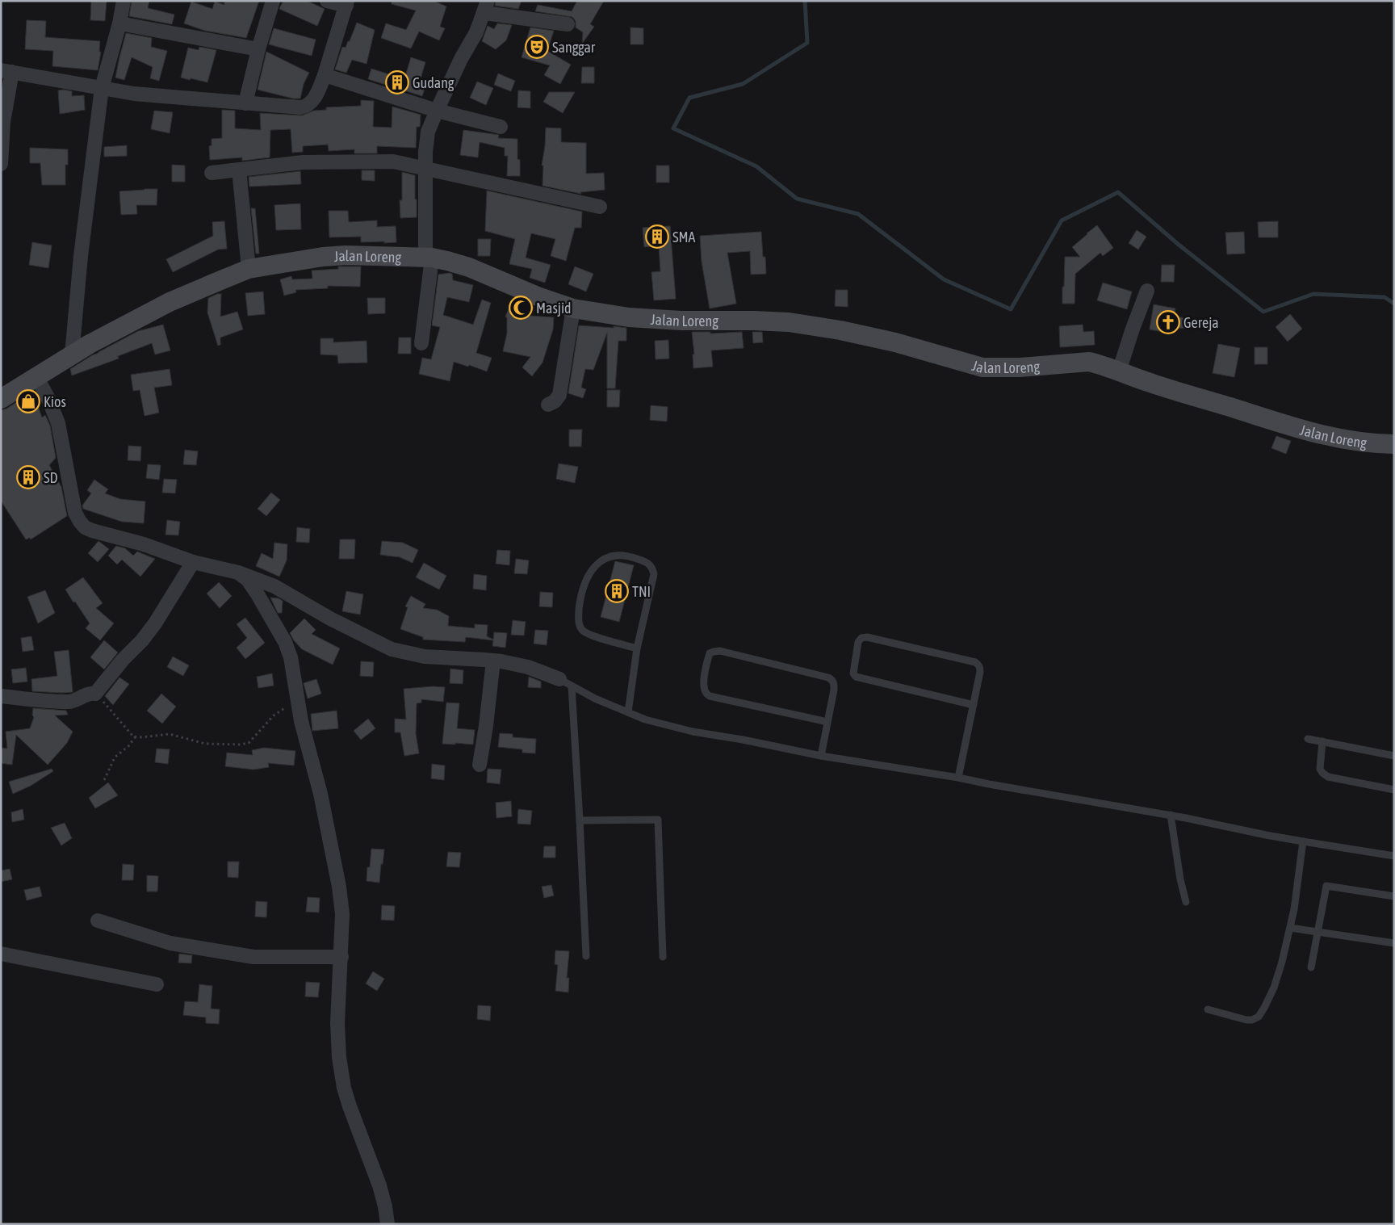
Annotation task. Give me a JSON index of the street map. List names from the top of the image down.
{
  "streets": {
    "street": ["Jalan Loreng"]
  },
  "places": {
    "theatre": ["Sanggar"],
    "building": [
      "Gudang",
      "SMA",
      "SD",
      "TNI"
    ],
    "mosque": ["Masjid"],
    "church": ["Gereja"],
    "shop": ["Kios"]
  }
}
